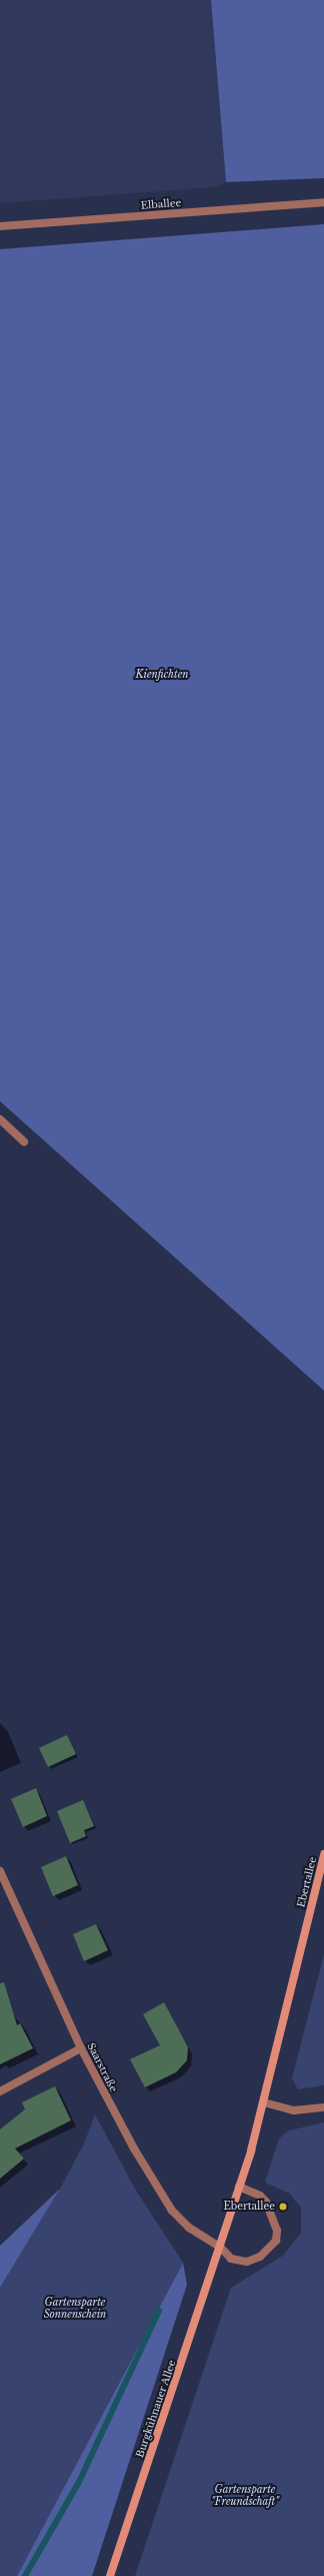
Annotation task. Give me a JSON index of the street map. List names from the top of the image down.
{
  "streets": {
    "street": [
      "Elballee",
      "Ebertallee",
      "Saarstraße",
      "Burgkühnauer Allee"
    ]
  },
  "crossings": [
    ["Ebertallee", "Saarstraße"],
    ["Ebertallee", "Burgkühnauer Allee"],
    ["Saarstraße", "Burgkühnauer Allee"]
  ],
  "parks": ["Kienfichten", "Gartensparte Sonnenschein", "Gartensparte \"Freundschaft\""],
  "places": ["Ebertallee"]
}
